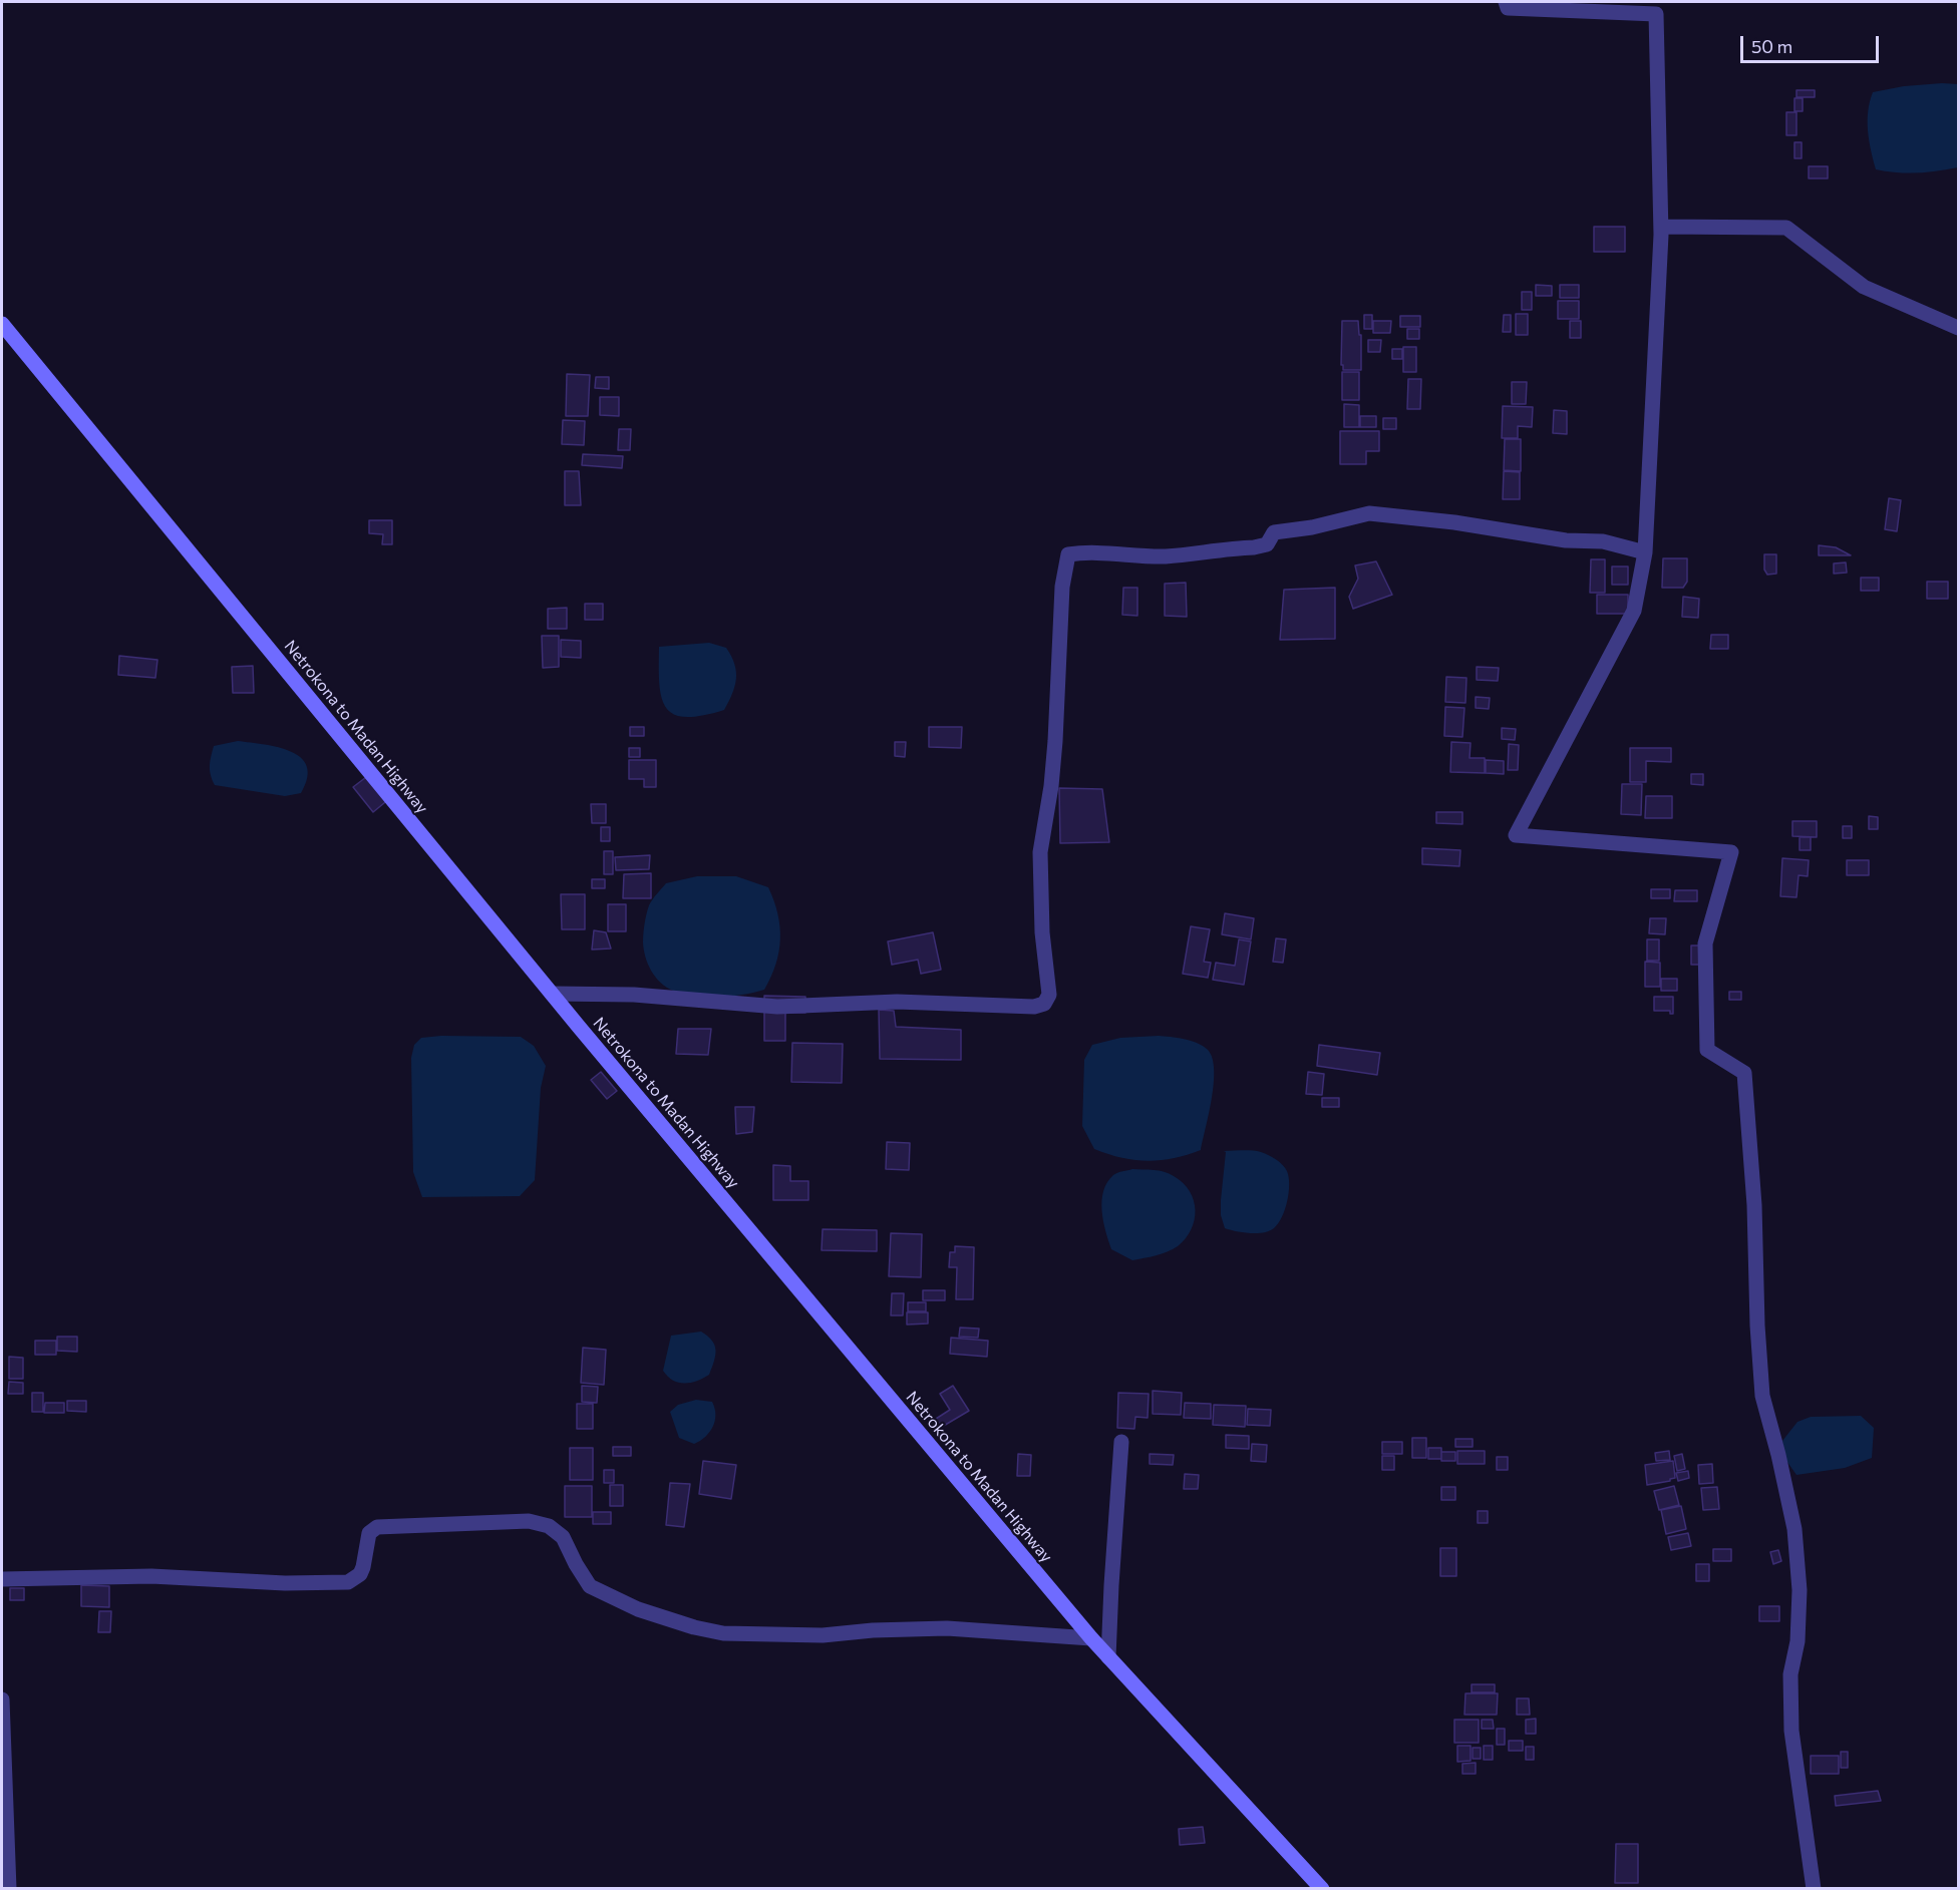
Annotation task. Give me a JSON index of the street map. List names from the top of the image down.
{
  "streets": {
    "main road": ["Netrokona to Madan Highway"]
  },
  "scale_bar": "50 m"
}
